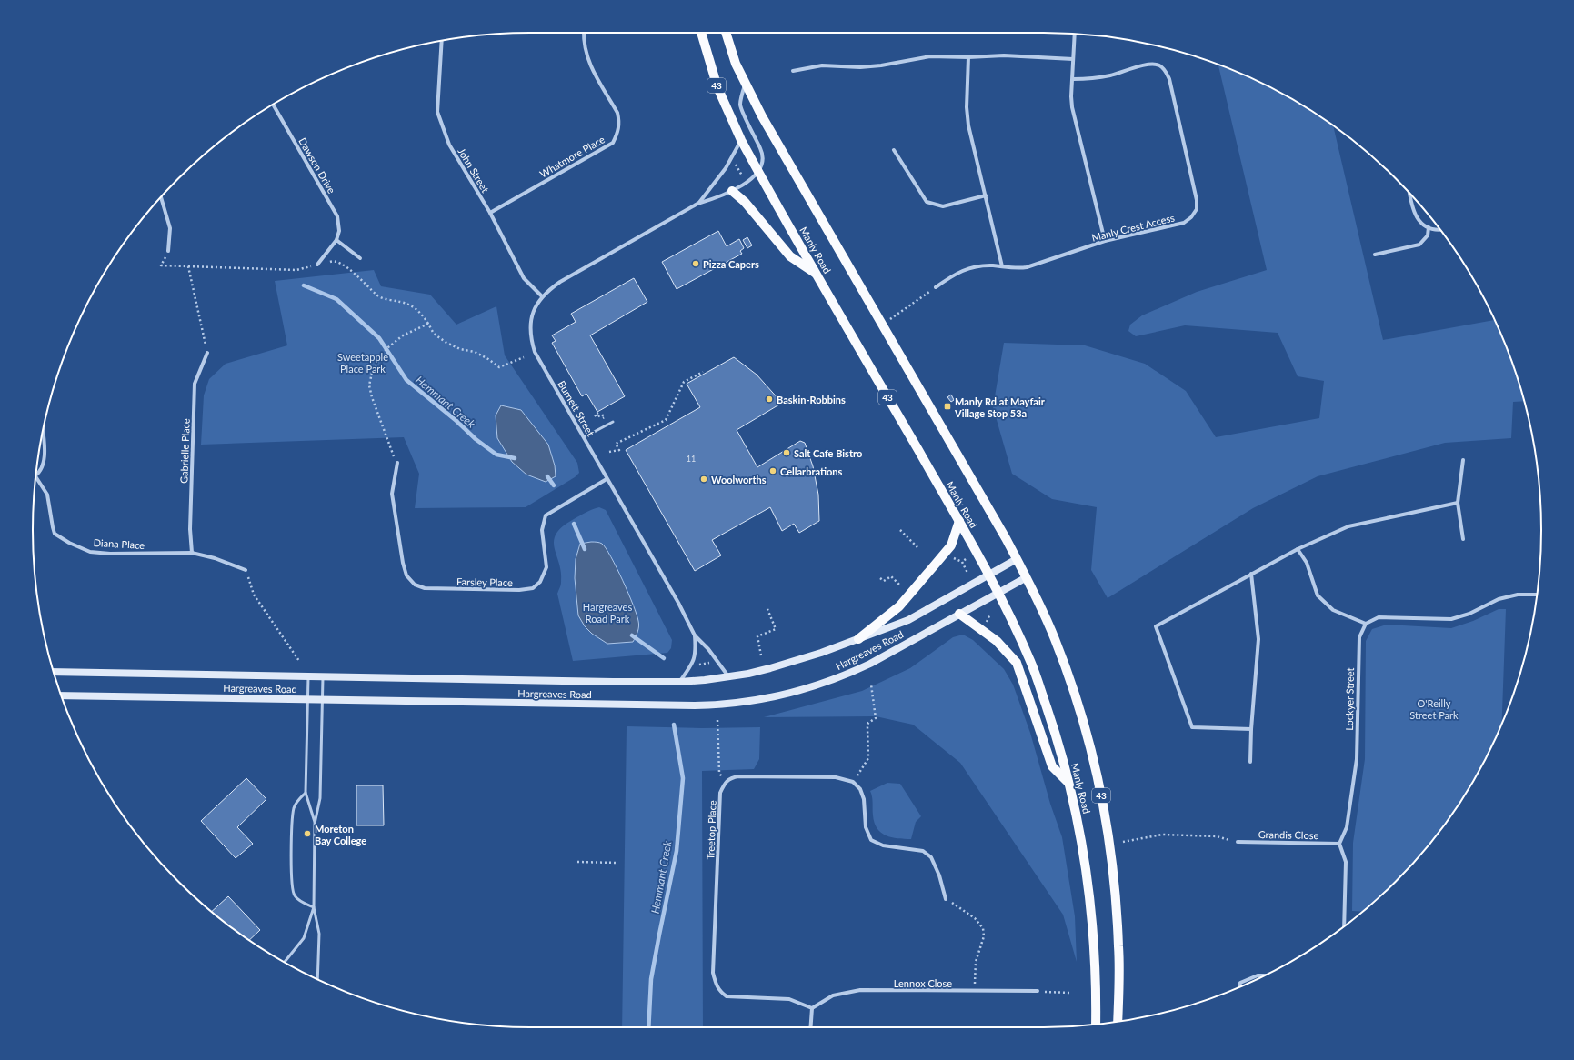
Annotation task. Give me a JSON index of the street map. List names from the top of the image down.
{
  "streets": {
    "main road": ["43", "Manly Road", "Hargreaves Road"],
    "street": [
      "Whatmore Place",
      "Dawson Drive",
      "John Street",
      "Manly Crest Access",
      "Burnett Street",
      "Gabrielle Place",
      "Diana Place",
      "Farsley Place",
      "Lockyer Street",
      "Treetop Place",
      "Grandis Close",
      "Lennox Close"
    ]
  },
  "crossings": [
    ["Whatmore Place", "John Street"],
    ["John Street", "Burnett Street"],
    ["Manly Road", "Burnett Street"],
    ["Manly Road", "Hargreaves Road"],
    ["Burnett Street", "Farsley Place"],
    ["Burnett Street", "Hargreaves Road"],
    ["Gabrielle Place", "Diana Place"],
    ["Lockyer Street", "Grandis Close"],
    ["Treetop Place", "Lennox Close"]
  ],
  "water": ["Hemmant Creek"],
  "parks": ["Sweetapple Place Park", "Hargreaves Road Park", "O'Reilly Street Park"],
  "places": {
    "other": [
      "Pizza Capers",
      "Baskin-Robbins",
      "Salt Cafe Bistro",
      "Cellarbrations",
      "Woolworths",
      "Moreton Bay College"
    ],
    "transit": ["Manly Rd at Mayfair Village Stop 53a"]
  },
  "house_numbers": ["11"]
}
